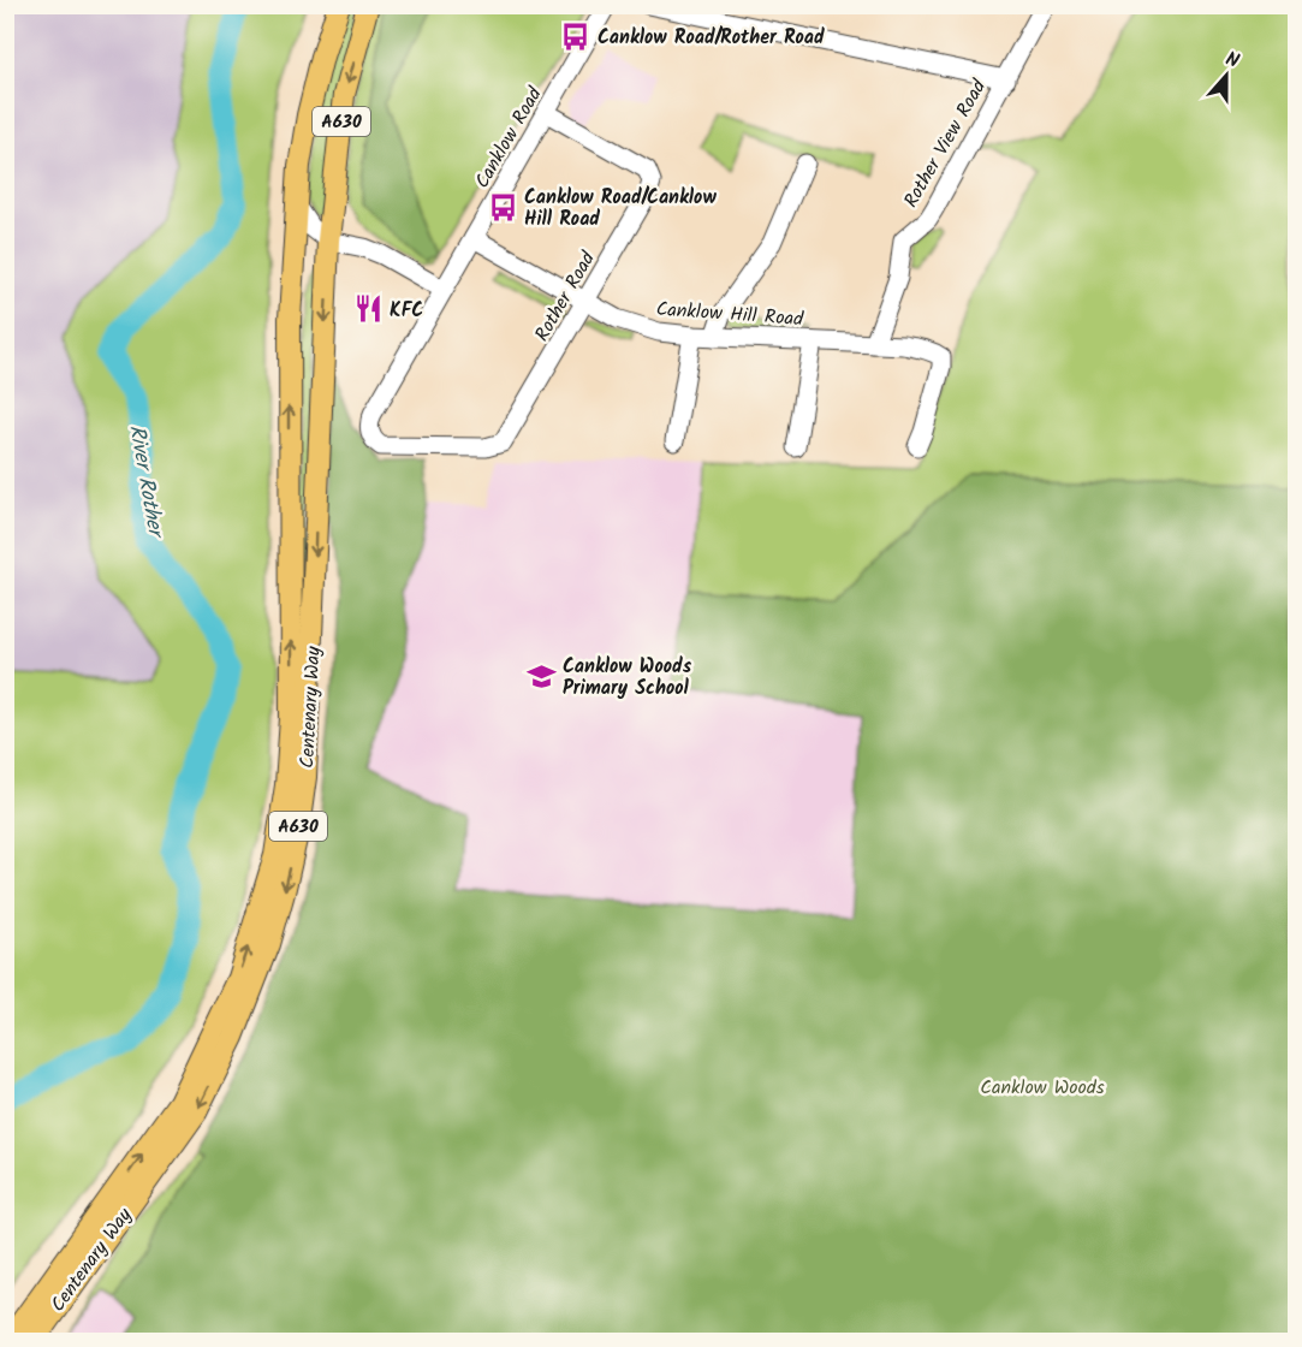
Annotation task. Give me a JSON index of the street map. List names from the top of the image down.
{
  "streets": {
    "main road": ["A630", "Centenary Way"],
    "street": [
      "Canklow Road",
      "Rother View Road",
      "Rother Road",
      "Canklow Hill Road"
    ]
  },
  "crossings": [
    ["Canklow Road", "Rother Road"],
    ["Canklow Road", "Canklow Hill Road"],
    ["Rother View Road", "Canklow Hill Road"],
    ["Rother Road", "Canklow Hill Road"]
  ],
  "water": ["River Rother"],
  "parks": ["Canklow Woods"],
  "places": {
    "bus stop": ["Canklow Road/Rother Road", "Canklow Road/Canklow Hill Road"],
    "restaurant": ["KFC"],
    "school or university": ["Canklow Woods Primary School"]
  },
  "north": "top"
}
